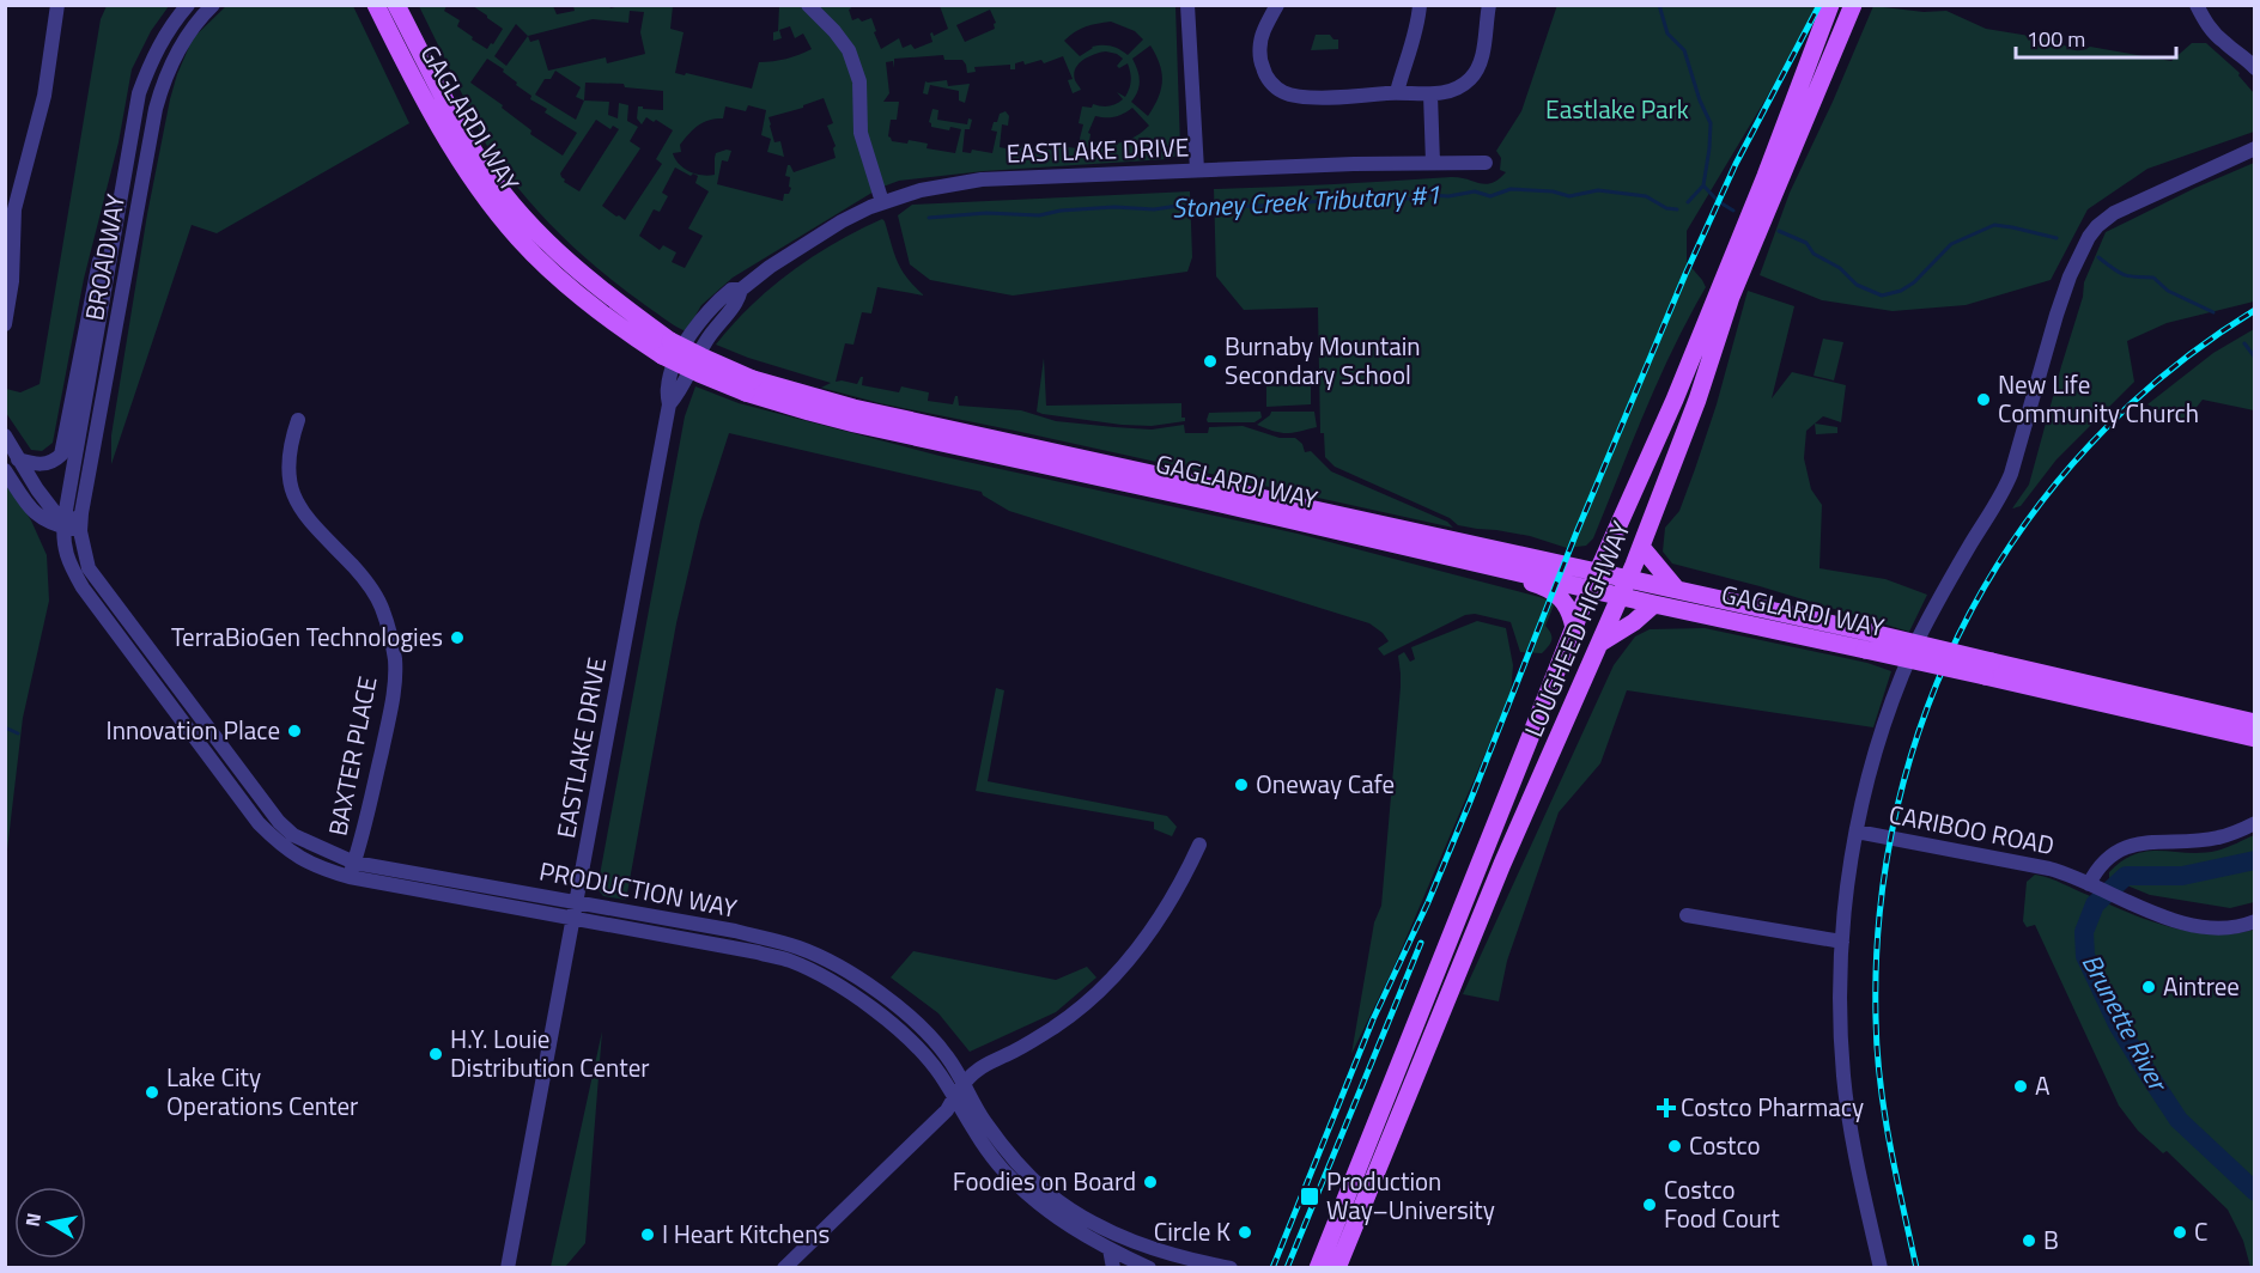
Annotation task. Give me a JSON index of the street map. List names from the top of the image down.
{
  "streets": {
    "main road": ["GAGLARDI WAY", "LOUGHEED HIGHWAY"],
    "street": [
      "EASTLAKE DRIVE",
      "BROADWAY",
      "BAXTER PLACE",
      "CARIBOO ROAD",
      "PRODUCTION WAY"
    ]
  },
  "crossings": [
    ["GAGLARDI WAY", "LOUGHEED HIGHWAY"],
    ["EASTLAKE DRIVE", "PRODUCTION WAY"],
    ["BROADWAY", "PRODUCTION WAY"],
    ["BAXTER PLACE", "PRODUCTION WAY"]
  ],
  "water": ["Stoney Creek Tributary #1", "Brunette River"],
  "parks": ["Eastlake Park"],
  "places": {
    "other": [
      "Burnaby Mountain Secondary School",
      "New Life Community Church",
      "TerraBioGen Technologies",
      "Innovation Place",
      "Oneway Cafe",
      "Aintree",
      "H.Y. Louie Distribution Center",
      "A",
      "Lake City Operations Center",
      "Costco",
      "Foodies on Board",
      "Costco Food Court",
      "Circle K",
      "C",
      "I Heart Kitchens",
      "B"
    ],
    "health": ["Costco Pharmacy"],
    "transit": ["Production Way–University"]
  },
  "scale_bar": "100 m",
  "north": "left"
}
